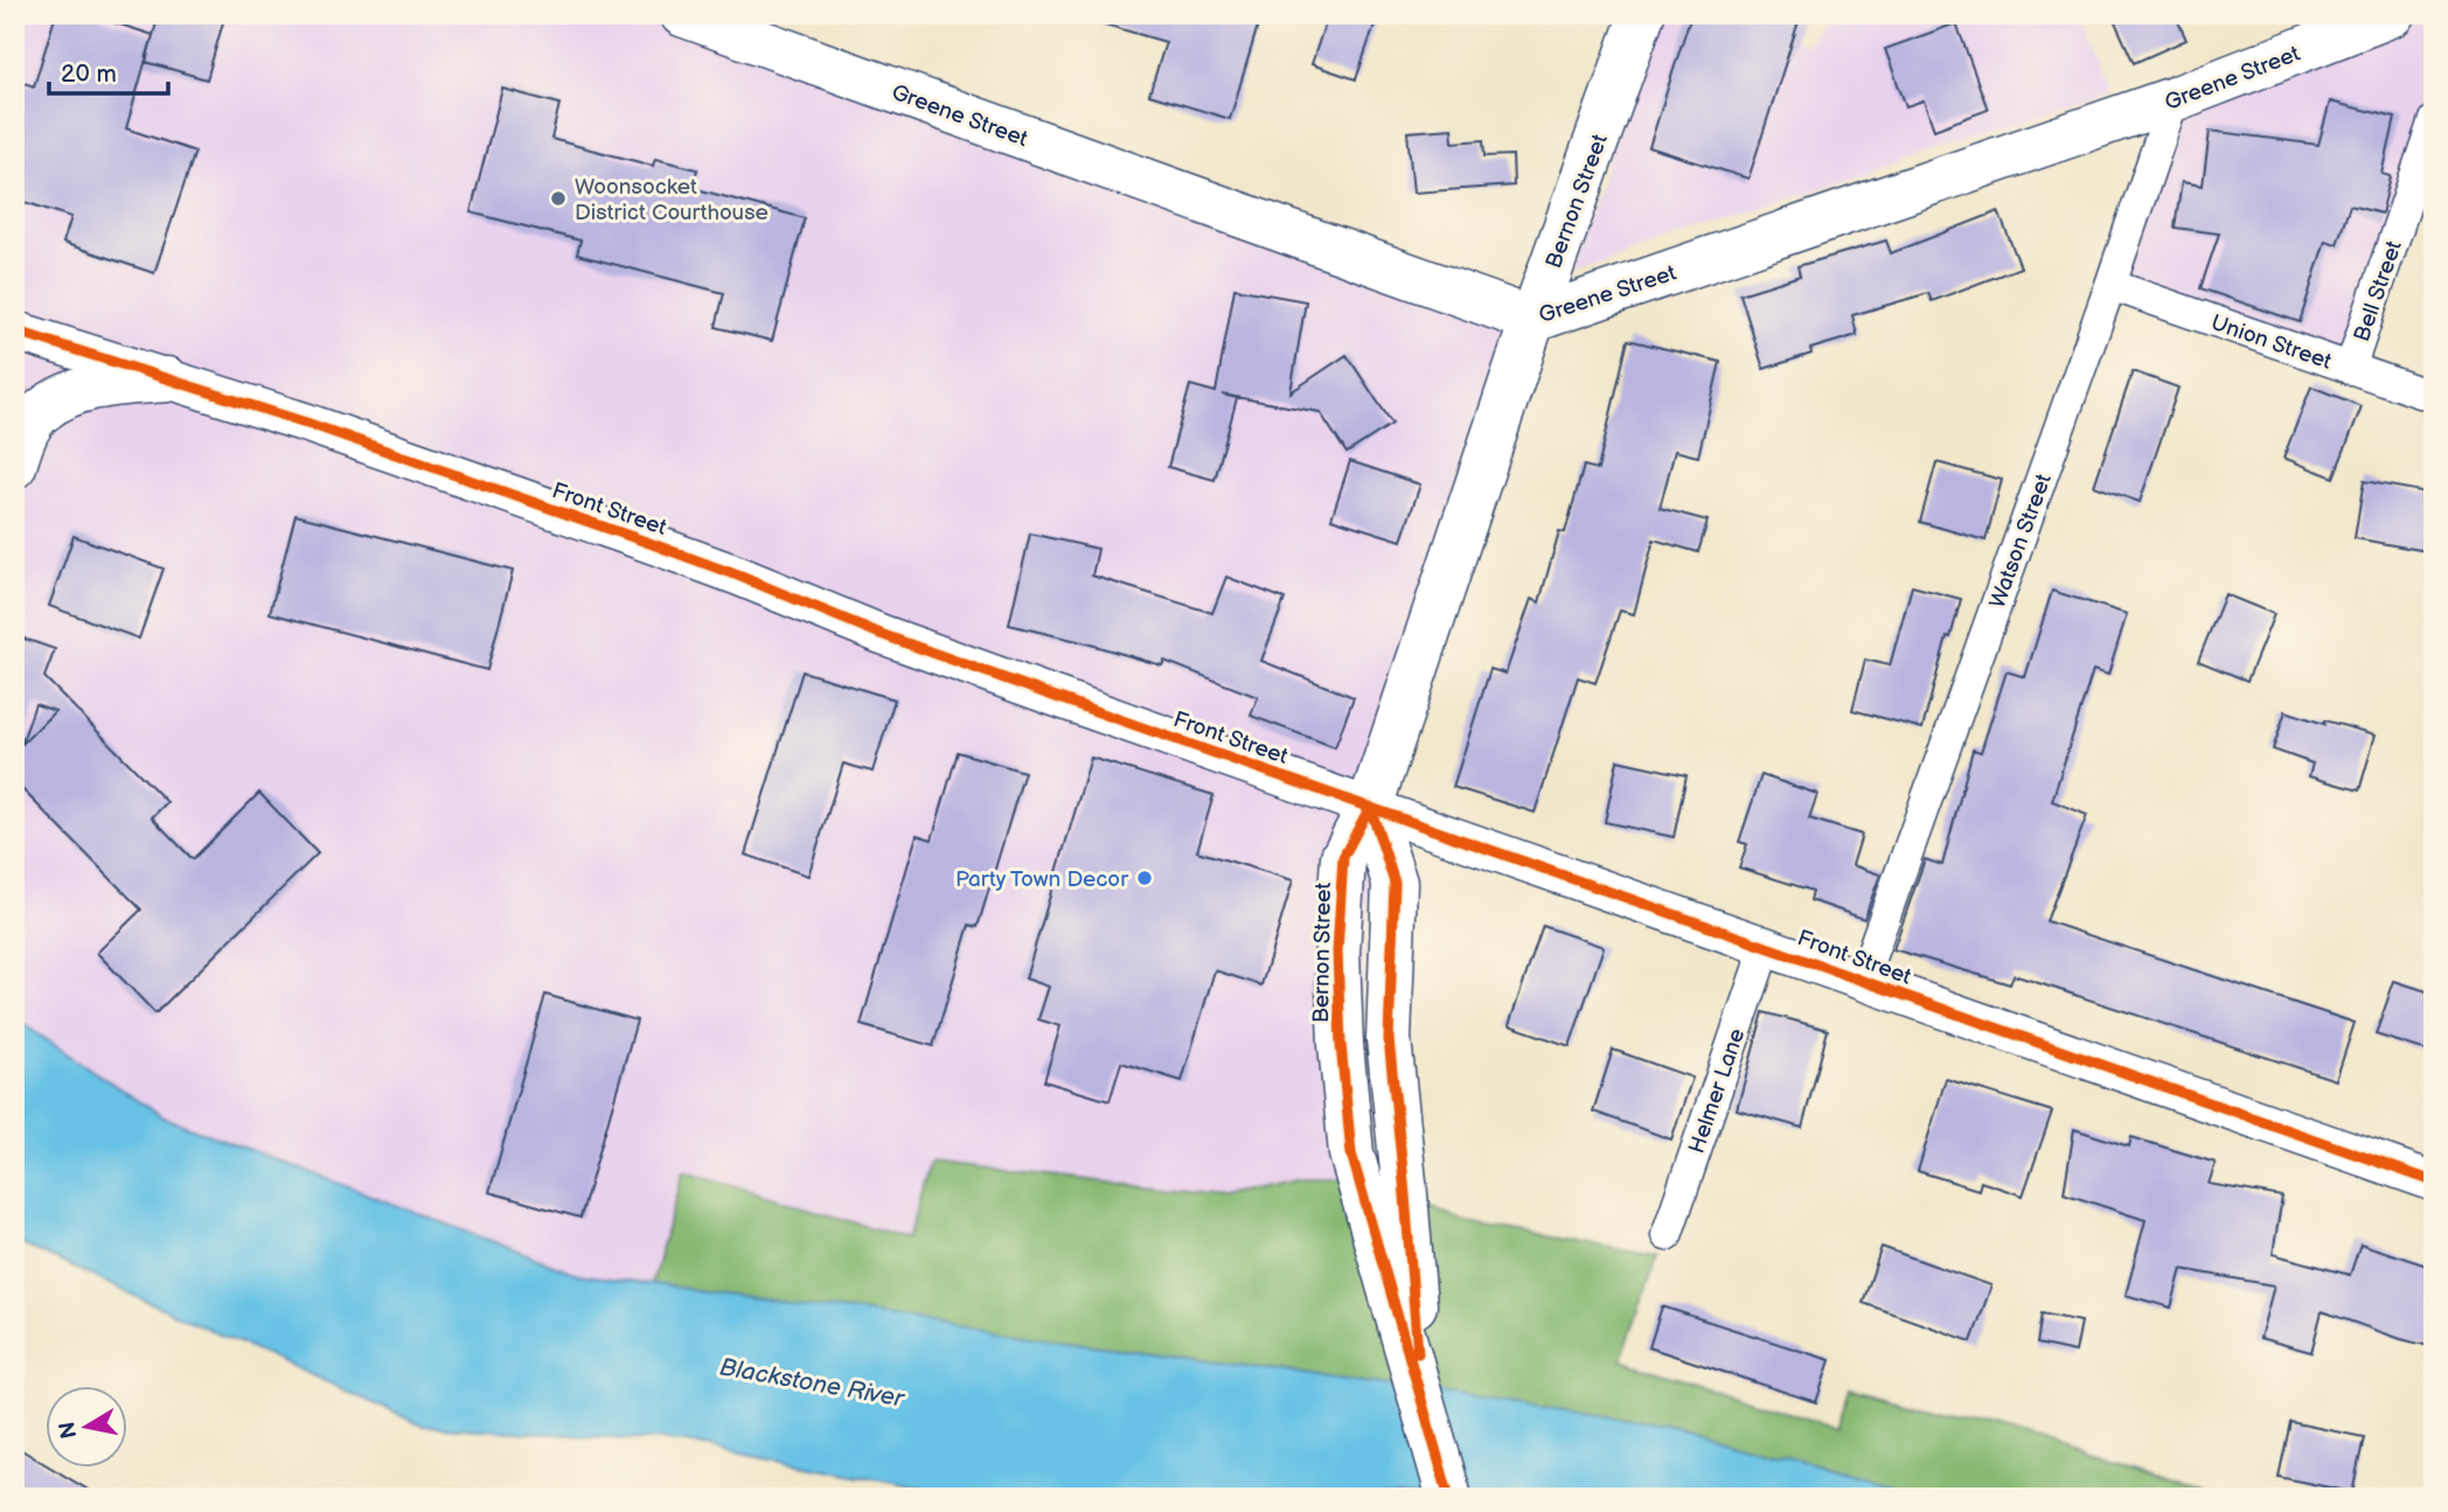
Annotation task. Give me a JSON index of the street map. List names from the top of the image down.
{
  "streets": {
    "main road": ["Greene Street", "Bernon Street"],
    "street": [
      "Bell Street",
      "Union Street",
      "Front Street",
      "Watson Street",
      "Helmer Lane"
    ]
  },
  "crossings": [
    ["Greene Street", "Bernon Street"],
    ["Greene Street", "Watson Street"],
    ["Bernon Street", "Front Street"],
    ["Bell Street", "Union Street"],
    ["Union Street", "Watson Street"],
    ["Front Street", "Watson Street"],
    ["Front Street", "Helmer Lane"]
  ],
  "water": ["Blackstone River"],
  "places": ["Woonsocket District Courthouse", "Party Town Decor"],
  "scale_bar": "20 m",
  "north": "left"
}
